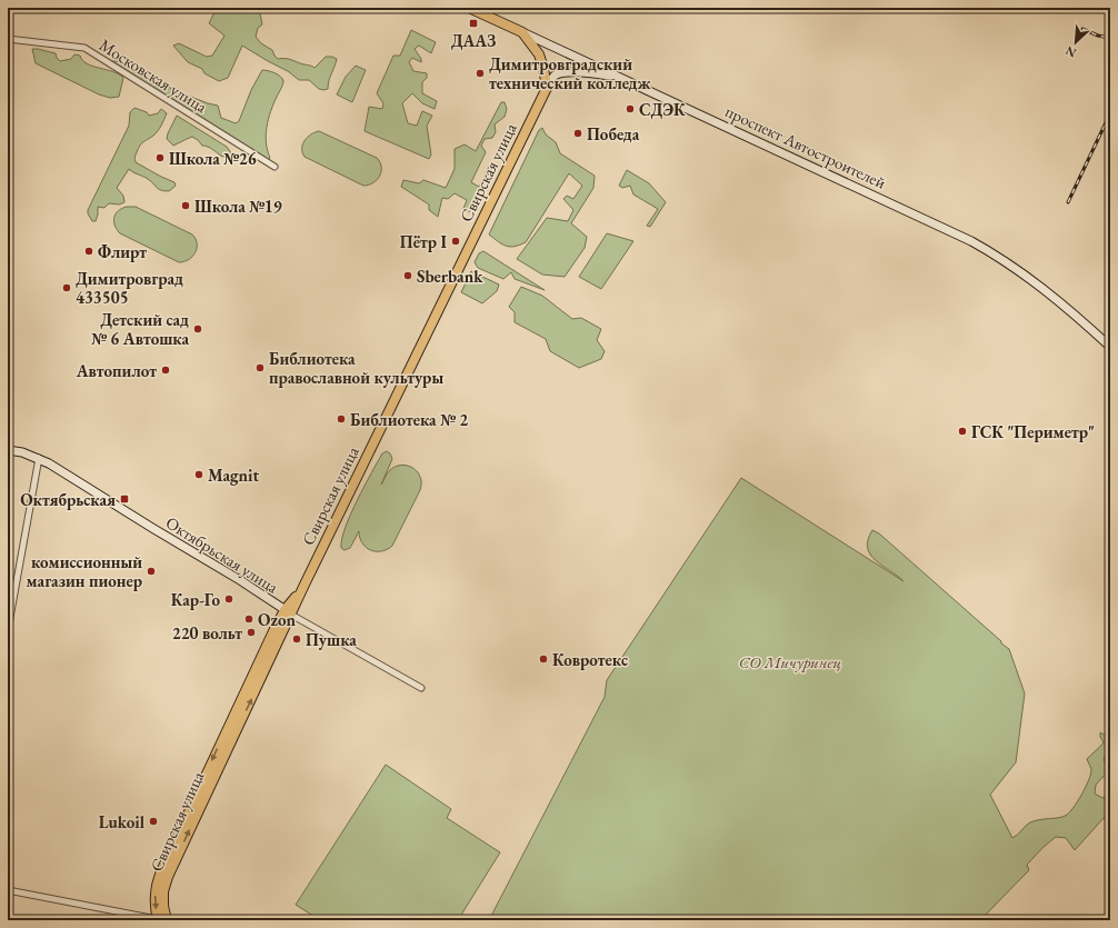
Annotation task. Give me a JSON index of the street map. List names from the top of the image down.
{
  "streets": {
    "highway": ["проспект Автостроителей", "Свирская улица"],
    "main road": ["Октябрьская улица"],
    "street": ["Московская улица"]
  },
  "crossings": [
    ["проспект Автостроителей", "Свирская улица"],
    ["Свирская улица", "Октябрьская улица"]
  ],
  "parks": ["СО Мичуринец"],
  "places": {
    "transit": ["ДААЗ", "Октябрьская"],
    "other": [
      "Димитровградский технический колледж",
      "СДЭК",
      "Победа",
      "Школа №26",
      "Школа №19",
      "Пётр I",
      "Флирт",
      "Sberbank",
      "Димитровград 433505",
      "Детский сад № 6 Автошка",
      "Библиотека православной культуры",
      "Автопилот",
      "Библиотека № 2",
      "ГСК \"Периметр\"",
      "Magnit",
      "комиссионный магазин пионер",
      "Кар-Го",
      "Ozon",
      "220 вольт",
      "Пушка",
      "Ковротекс",
      "Lukoil"
    ]
  },
  "north": "bottom left"
}
